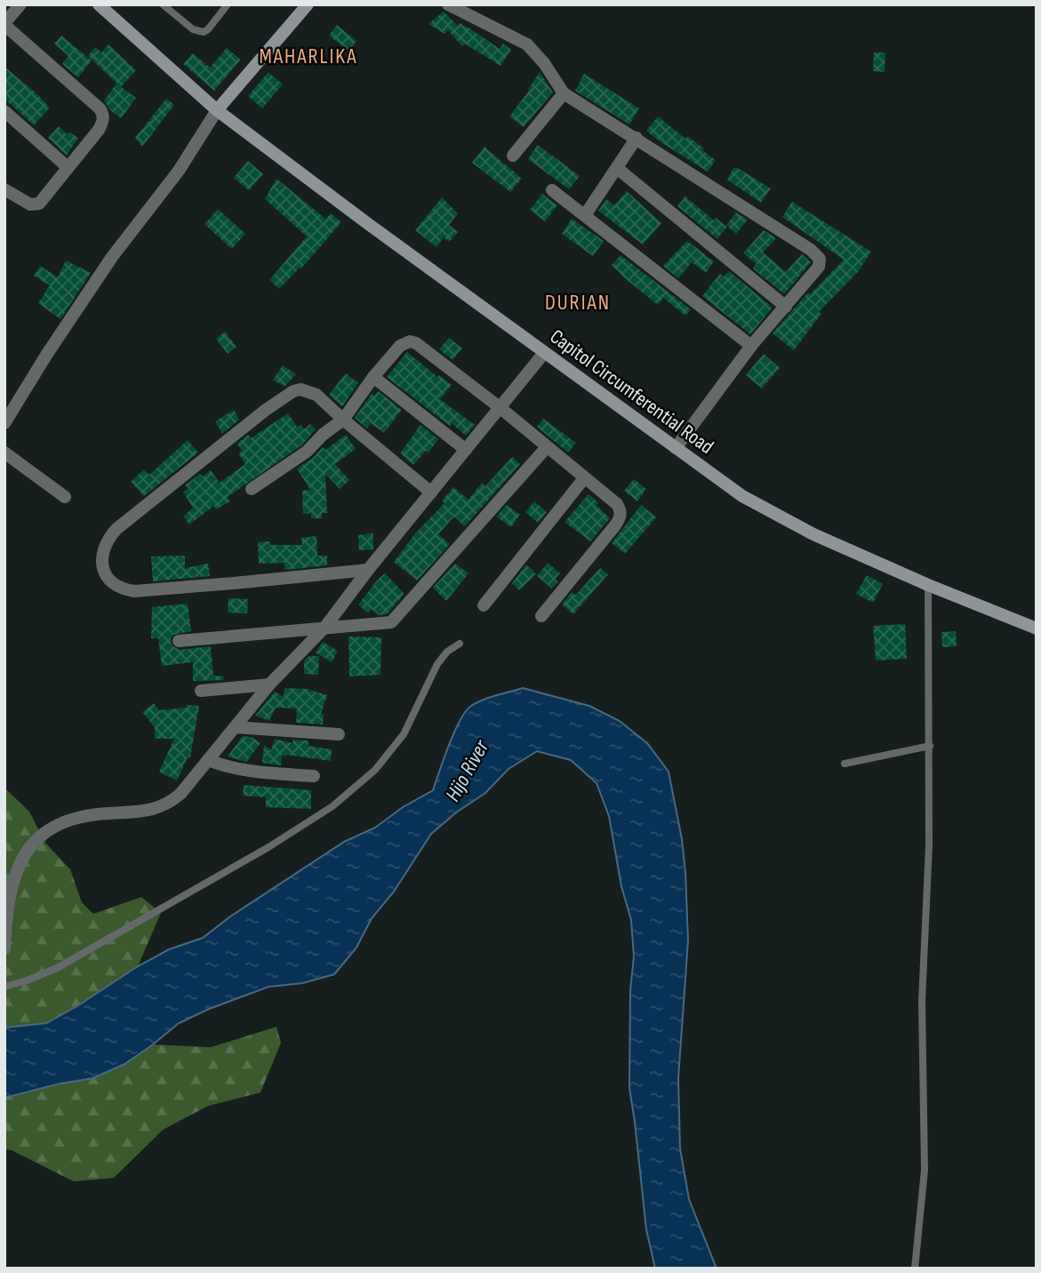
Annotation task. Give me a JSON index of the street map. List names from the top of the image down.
{
  "streets": {
    "main road": ["Capitol Circumferential Road"]
  },
  "districts": ["MAHARLIKA", "DURIAN"],
  "water": ["Hijo River"]
}
